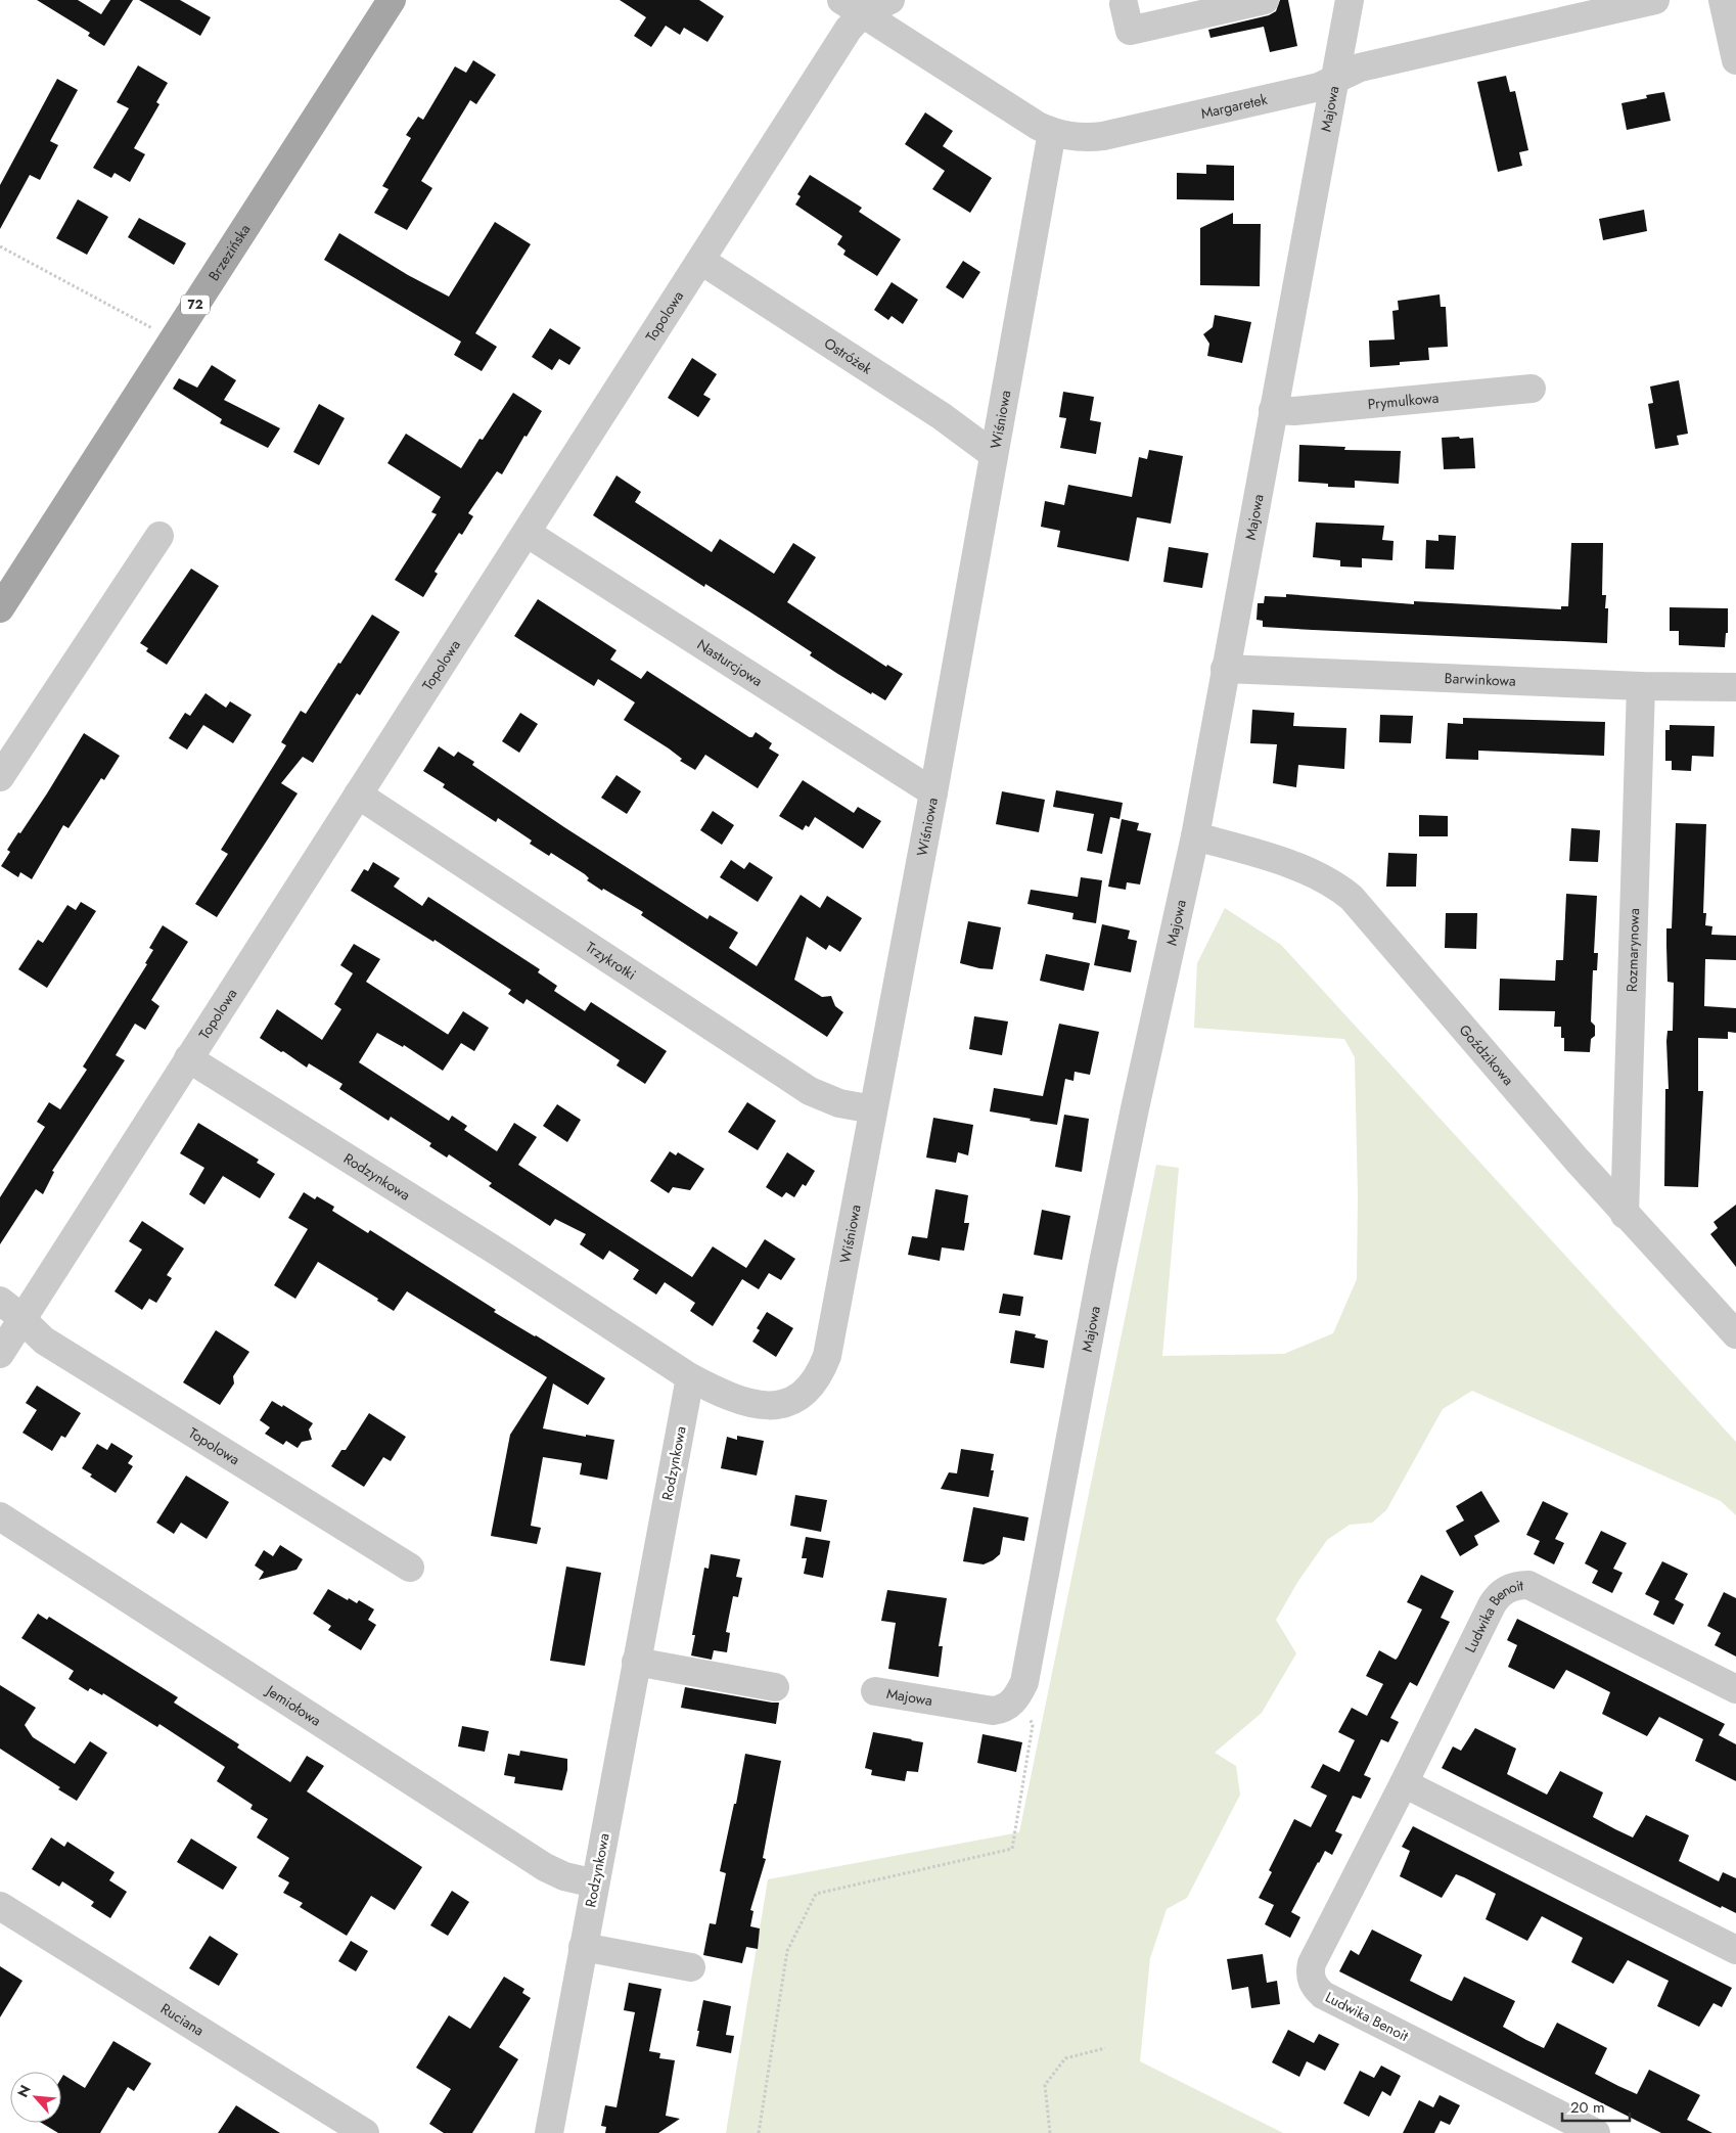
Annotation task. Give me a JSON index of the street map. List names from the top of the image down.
{
  "streets": {
    "main road": ["Brzezińska", "72"],
    "street": [
      "Margaretek",
      "Majowa",
      "Topolowa",
      "Ostróżek",
      "Prymulkowa",
      "Wiśniowa",
      "Nasturcjowa",
      "Barwinkowa",
      "Rozmarynowa",
      "Trzykrotki",
      "Goździkowa",
      "Rodzynkowa",
      "Ludwika Benoit",
      "Jemiołowa",
      "Ruciana"
    ]
  },
  "crossings": [
    ["Margaretek", "Majowa"],
    ["Margaretek", "Topolowa"],
    ["Margaretek", "Wiśniowa"],
    ["Majowa", "Prymulkowa"],
    ["Majowa", "Barwinkowa"],
    ["Majowa", "Goździkowa"],
    ["Topolowa", "Ostróżek"],
    ["Topolowa", "Nasturcjowa"],
    ["Topolowa", "Trzykrotki"],
    ["Topolowa", "Rodzynkowa"],
    ["Ostróżek", "Wiśniowa"],
    ["Wiśniowa", "Nasturcjowa"],
    ["Wiśniowa", "Trzykrotki"],
    ["Wiśniowa", "Rodzynkowa"],
    ["Barwinkowa", "Rozmarynowa"],
    ["Rozmarynowa", "Goździkowa"],
    ["Rodzynkowa", "Jemiołowa"]
  ],
  "scale_bar": "20 m",
  "north": "top left"
}
